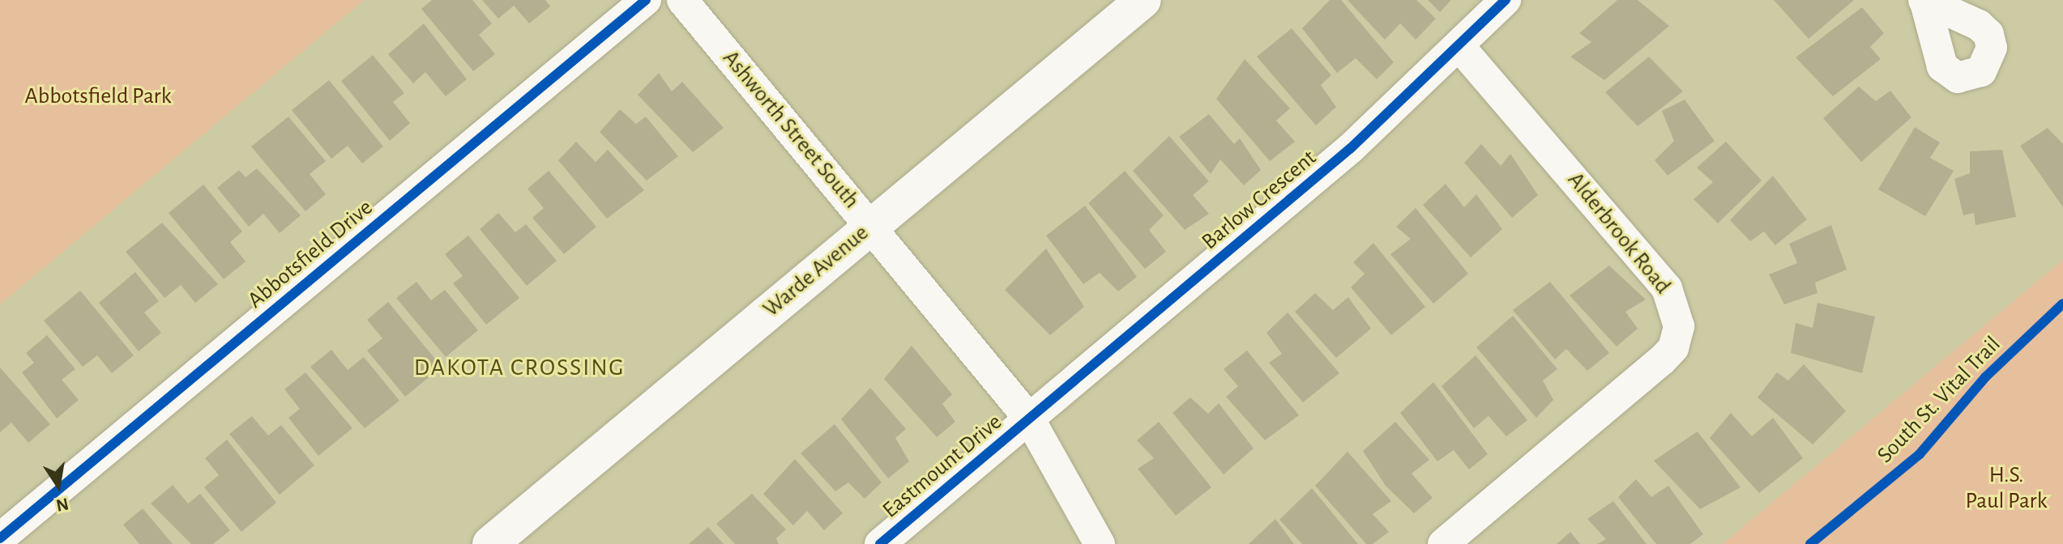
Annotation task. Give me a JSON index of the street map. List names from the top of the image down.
{
  "streets": {
    "main road": ["Warde Avenue"],
    "street": [
      "Ashworth Street South",
      "Barlow Crescent",
      "Alderbrook Road",
      "Abbotsfield Drive",
      "Eastmount Drive"
    ],
    "cycle path": ["South St. Vital Trail"]
  },
  "crossings": [
    ["Ashworth Street South", "Barlow Crescent"],
    ["Ashworth Street South", "Warde Avenue"],
    ["Ashworth Street South", "Eastmount Drive"],
    ["Barlow Crescent", "Alderbrook Road"],
    ["Barlow Crescent", "Eastmount Drive"]
  ],
  "districts": ["DAKOTA CROSSING"],
  "parks": ["Abbotsfield Park", "H.S. Paul Park"],
  "north": "bottom"
}
